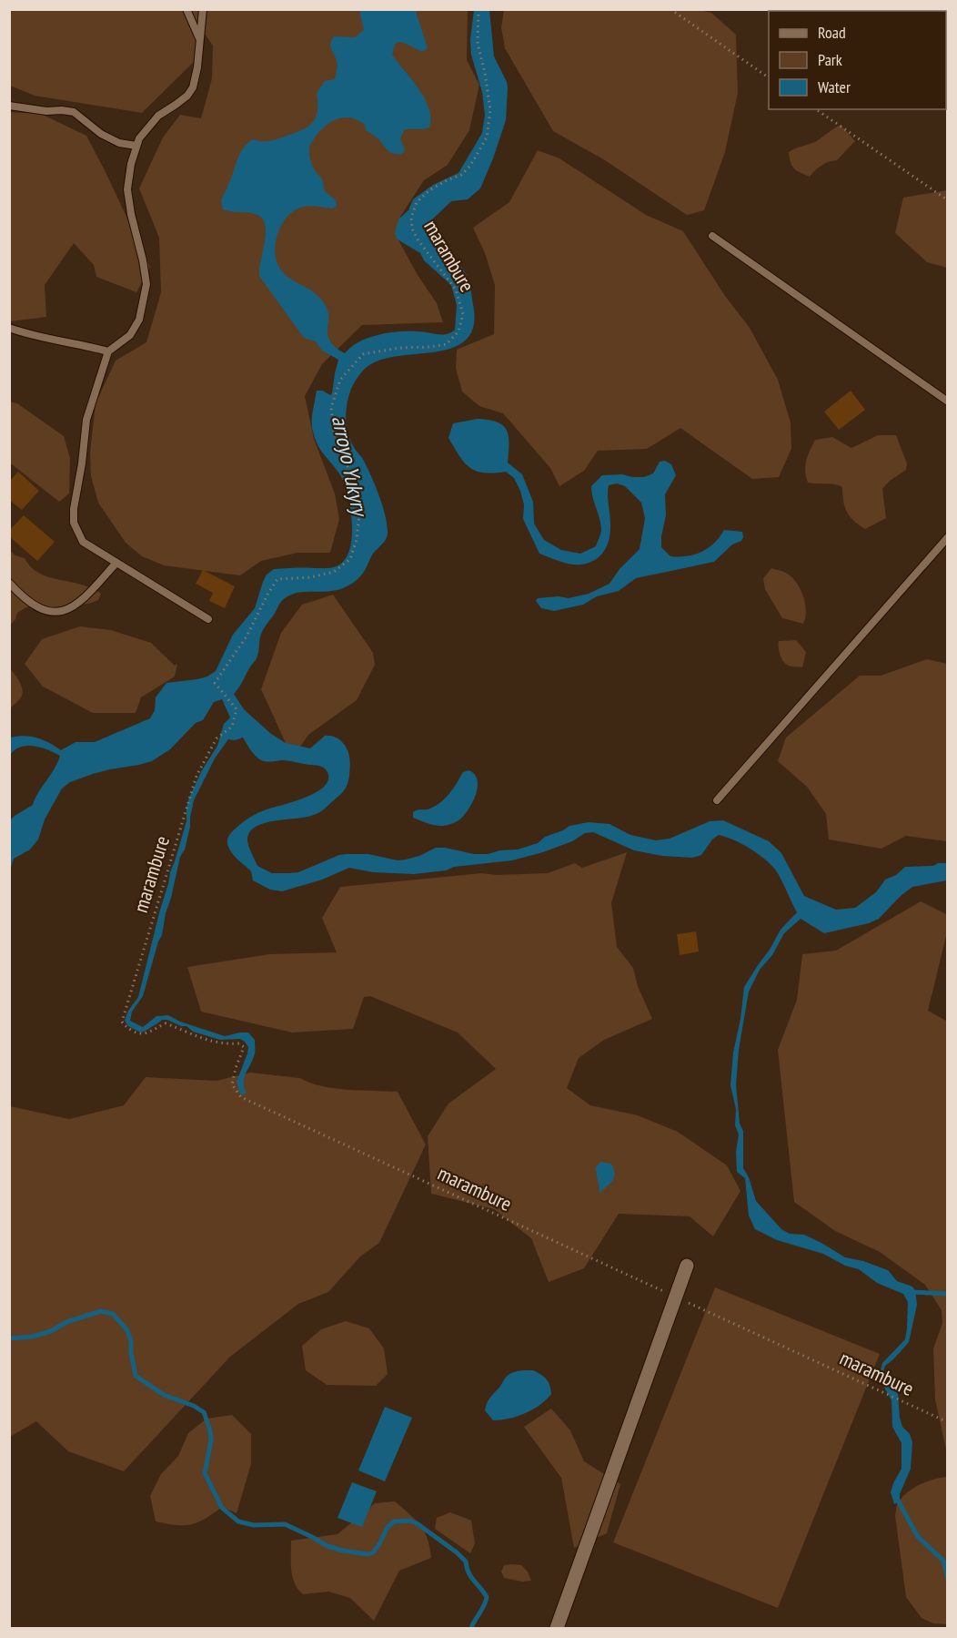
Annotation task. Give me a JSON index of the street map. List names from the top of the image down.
{
  "streets": {
    "path": ["marambure"]
  },
  "water": ["arroyo Yukyry"],
  "legend": ["Road", "Park", "Water"]
}
